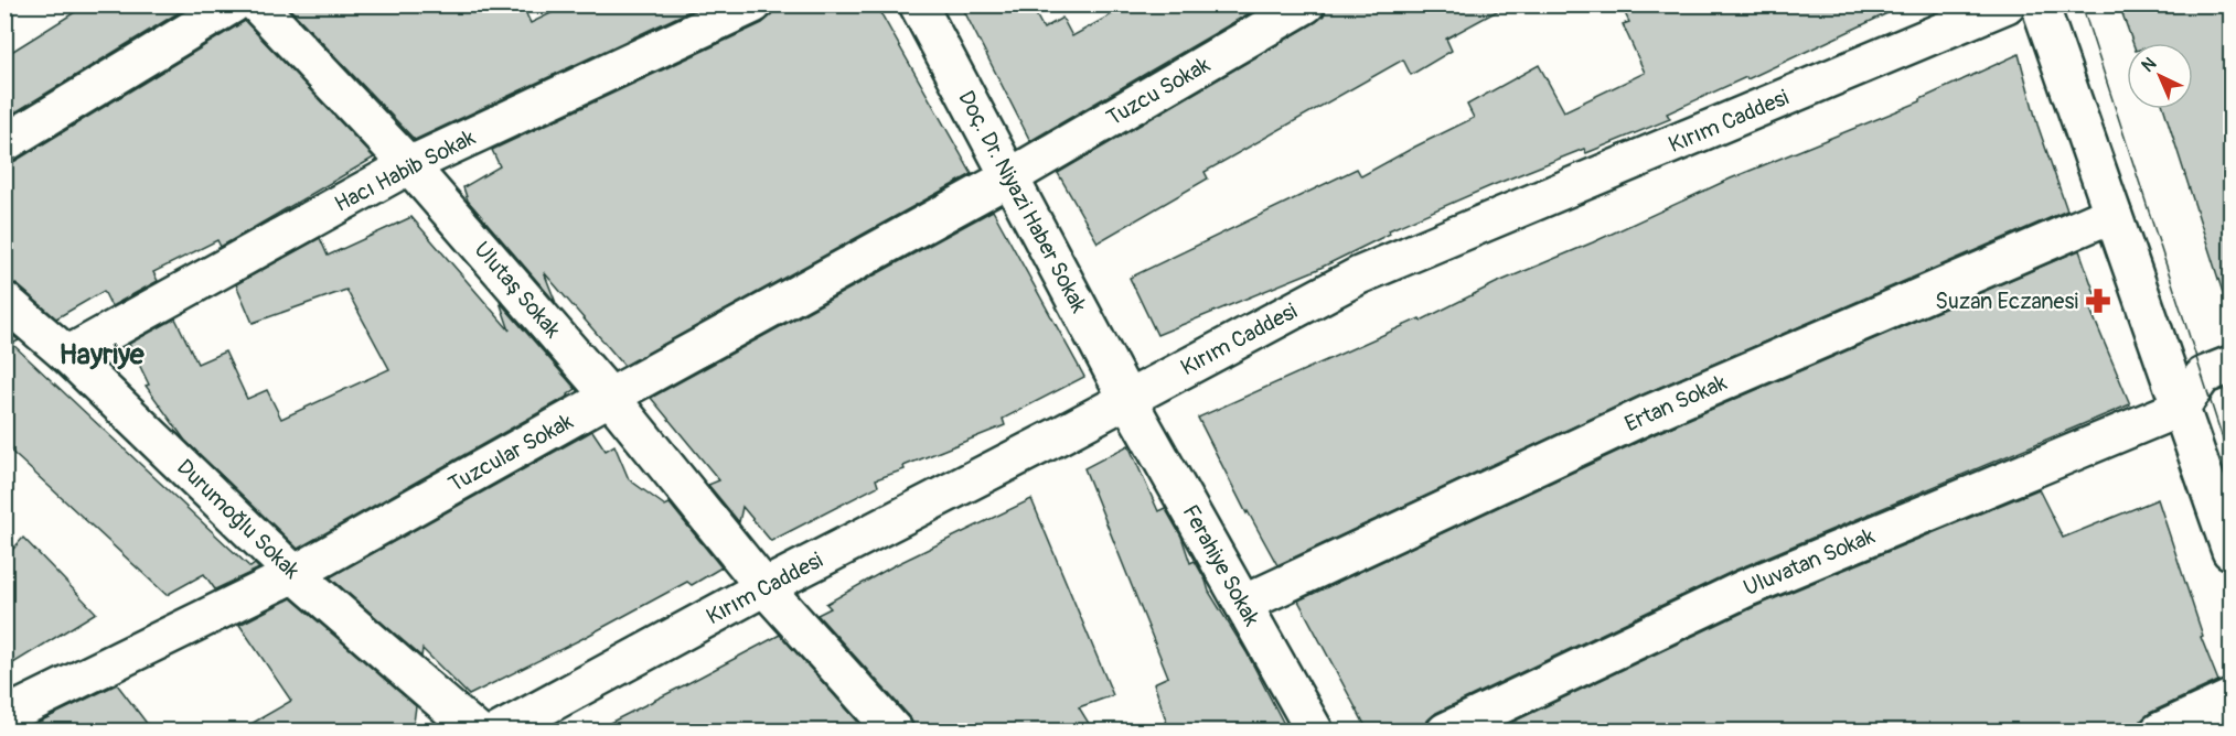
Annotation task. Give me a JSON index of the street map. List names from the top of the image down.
{
  "streets": {
    "street": [
      "Tuzcu Sokak",
      "Kırım Caddesi",
      "Hacı Habib Sokak",
      "Doç. Dr. Niyazi Haber Sokak",
      "Ulutaş Sokak",
      "Ertan Sokak",
      "Tuzcular Sokak",
      "Durumoğlu Sokak",
      "Uluvatan Sokak",
      "Ferahiye Sokak"
    ]
  },
  "crossings": [
    ["Tuzcu Sokak", "Doç. Dr. Niyazi Haber Sokak"],
    ["Tuzcu Sokak", "Tuzcular Sokak"],
    ["Kırım Caddesi", "Doç. Dr. Niyazi Haber Sokak"],
    ["Kırım Caddesi", "Ulutaş Sokak"],
    ["Kırım Caddesi", "Ferahiye Sokak"],
    ["Hacı Habib Sokak", "Ulutaş Sokak"],
    ["Hacı Habib Sokak", "Durumoğlu Sokak"],
    ["Doç. Dr. Niyazi Haber Sokak", "Tuzcular Sokak"],
    ["Doç. Dr. Niyazi Haber Sokak", "Ferahiye Sokak"],
    ["Ulutaş Sokak", "Tuzcular Sokak"],
    ["Ertan Sokak", "Ferahiye Sokak"],
    ["Tuzcular Sokak", "Durumoğlu Sokak"]
  ],
  "districts": ["Hayriye"],
  "places": {
    "pharmacy": ["Suzan Eczanesi"]
  },
  "north": "top left"
}
